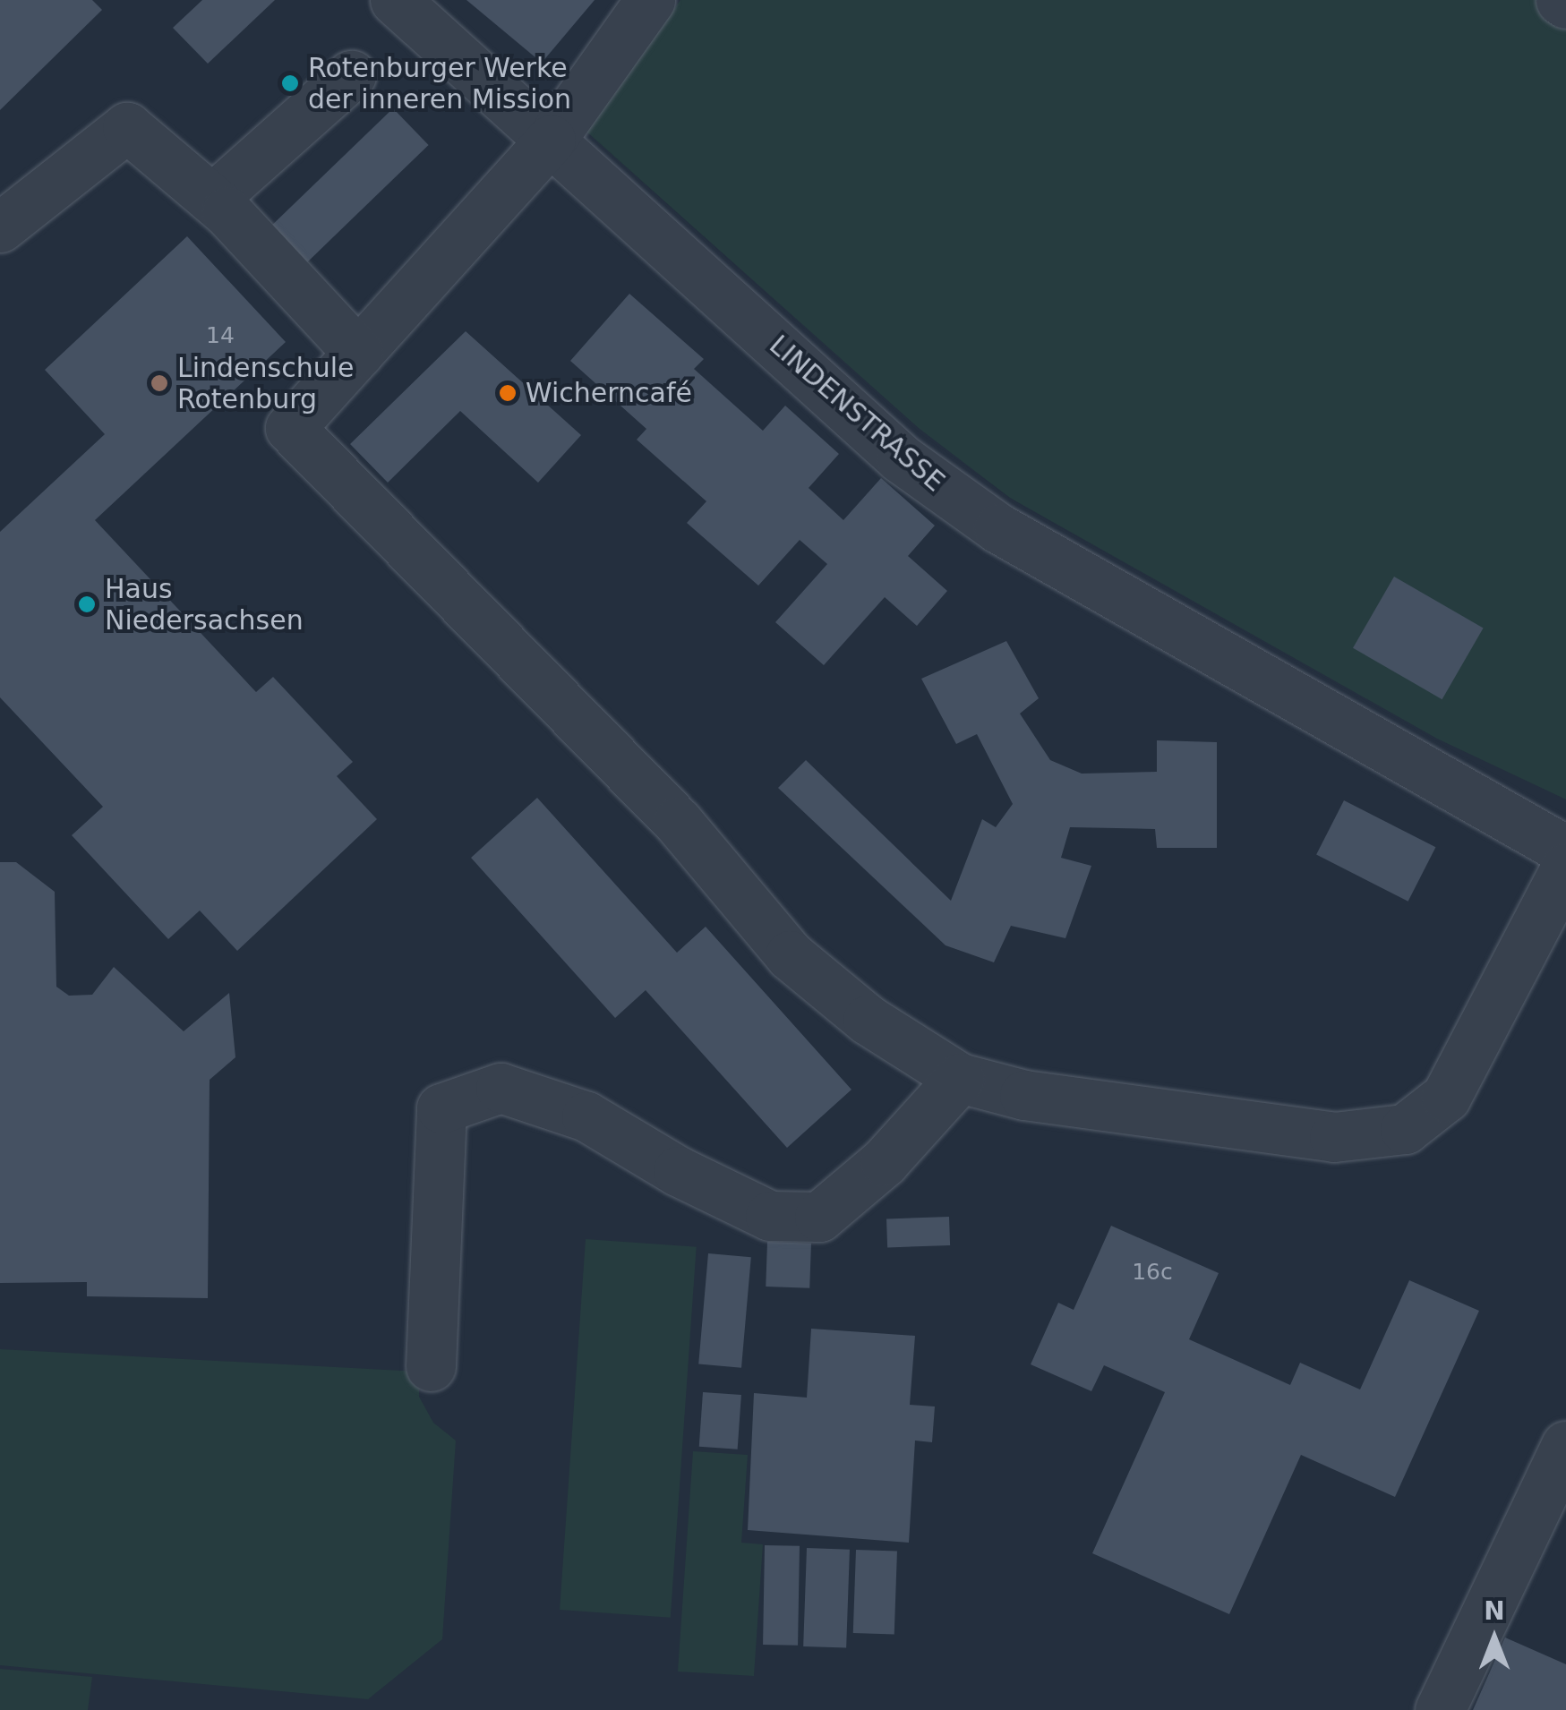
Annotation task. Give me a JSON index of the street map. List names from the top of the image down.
{
  "streets": {
    "street": ["LINDENSTRASSE"]
  },
  "places": [
    "Rotenburger Werke der inneren Mission",
    "Lindenschule Rotenburg",
    "Wicherncafé",
    "Haus Niedersachsen"
  ],
  "house_numbers": ["14", "16c"],
  "north": "top"
}
